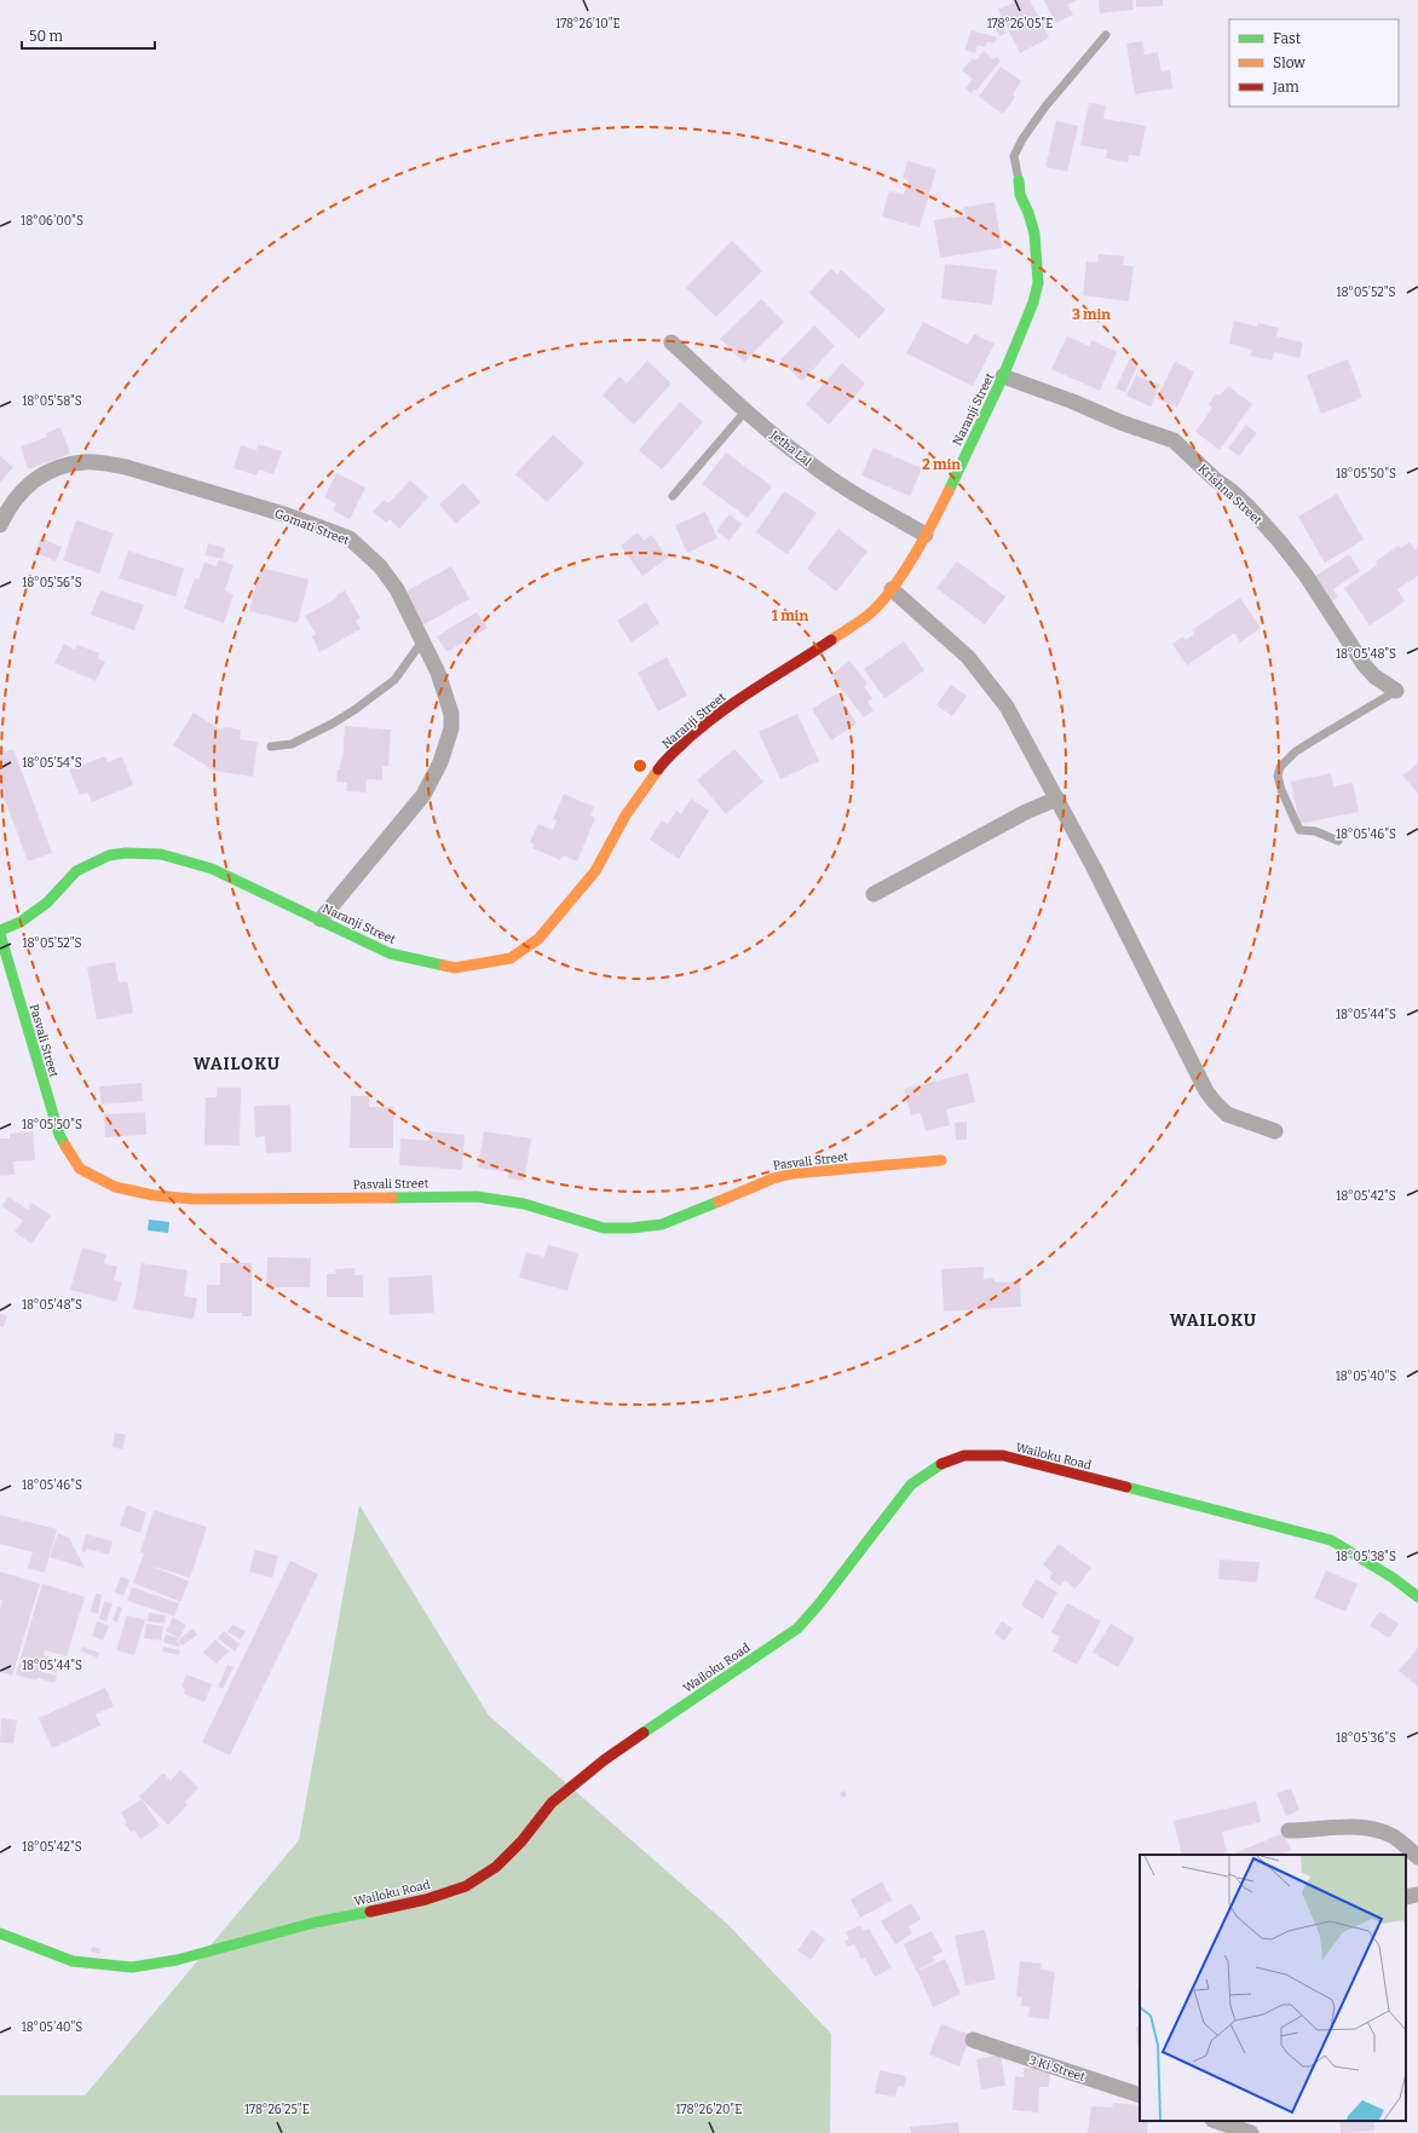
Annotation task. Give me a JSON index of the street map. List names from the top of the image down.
{
  "streets": {
    "street": [
      "Naranji Street",
      "Jetha Lal",
      "Krishna Street",
      "Gomati Street",
      "Pasvali Street",
      "Wailoku Road",
      "3 Ki Street"
    ]
  },
  "crossings": [
    ["Naranji Street", "Jetha Lal"],
    ["Naranji Street", "Krishna Street"],
    ["Naranji Street", "Gomati Street"]
  ],
  "districts": ["WAILOKU", "WAILOKU"],
  "legend": ["Fast", "Slow", "Jam"],
  "scale_bar": "50 m",
  "coordinates": [
    "178°26'10\"E",
    "178°26'05\"E",
    "18°06'00\"S",
    "18°05'52\"S",
    "18°05'58\"S",
    "18°05'50\"S",
    "18°05'56\"S",
    "18°05'48\"S",
    "18°05'54\"S",
    "18°05'46\"S",
    "18°05'44\"S",
    "18°05'42\"S",
    "18°05'40\"S",
    "18°05'38\"S",
    "18°05'36\"S",
    "178°26'25\"E",
    "178°26'20\"E"
  ],
  "rings": ["3 min", "2 min", "1 min"]
}
